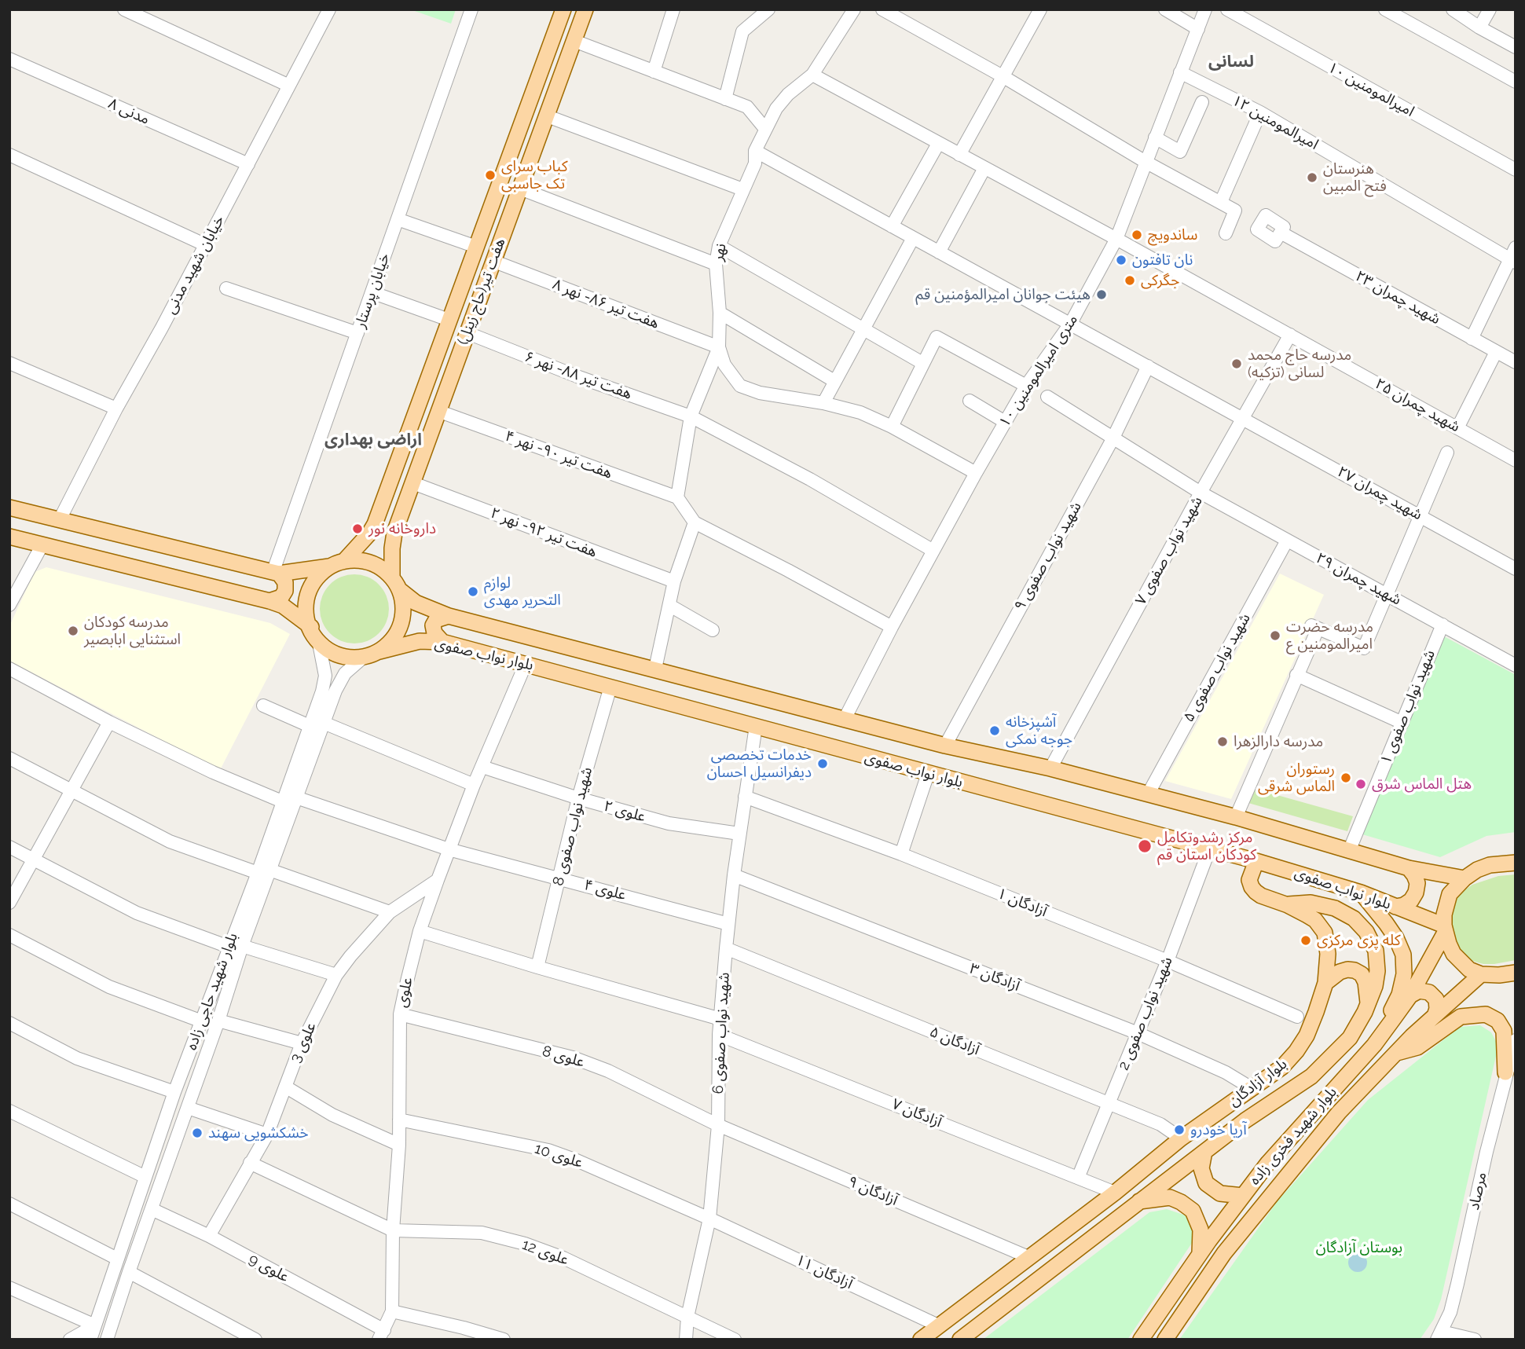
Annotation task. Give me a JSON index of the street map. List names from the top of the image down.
{
  "streets": {
    "main road": [
      "هفت تیر(حاج زینل)",
      "بلوار نواب صفوی",
      "بلوار آزادگان",
      "بلوار شهید فخری زاده"
    ],
    "street": [
      "امیرالمومنین ۱۰",
      "مدنی ۸",
      "امیرالمومنین ۱۲",
      "نهر",
      "خیابان شهید مدنی",
      "خیابان پرستار",
      "شهید چمران ۲۳",
      "هفت تیر ۸۶- نهر ۸",
      "۱۰ متری امیرالمومنین",
      "هفت تیر ۸۸- نهر ۶",
      "شهید چمران ۲۵",
      "هفت تیر ۹۰- نهر ۴",
      "شهید چمران ۲۷",
      "هفت تیر ۹۲- نهر ۲",
      "شهید نواب صفوی ۷",
      "شهید نواب صفوی ۹",
      "شهید چمران ۲۹",
      "شهید نواب صفوی ۵",
      "شهید نواب صفوی ۱",
      "علوی ۲",
      "شهید نواب صفوی 8",
      "علوی ۴",
      "آزادگان ۱",
      "آزادگان ۳",
      "بلوار شهید حاجی زاده",
      "علوی",
      "شهید نواب صفوی 2",
      "شهید نواب صفوی 6",
      "آزادگان ۵",
      "علوی 3",
      "علوی 8",
      "آزادگان ۷",
      "علوی 10",
      "آزادگان ۹",
      "مرصاد",
      "علوی 12",
      "علوی 9",
      "آزادگان ۱۱"
    ]
  },
  "crossings": [
    ["مدنی ۸", "خیابان شهید مدنی"],
    ["امیرالمومنین ۱۲", "۱۰ متری امیرالمومنین"],
    ["نهر", "هفت تیر ۸۶- نهر ۸"],
    ["نهر", "هفت تیر ۸۸- نهر ۶"],
    ["نهر", "شهید چمران ۲۵"],
    ["نهر", "هفت تیر ۹۰- نهر ۴"],
    ["نهر", "شهید چمران ۲۷"],
    ["هفت تیر(حاج زینل)", "هفت تیر ۸۶- نهر ۸"],
    ["هفت تیر(حاج زینل)", "هفت تیر ۸۸- نهر ۶"],
    ["هفت تیر(حاج زینل)", "هفت تیر ۹۰- نهر ۴"],
    ["هفت تیر(حاج زینل)", "هفت تیر ۹۲- نهر ۲"],
    ["هفت تیر(حاج زینل)", "بلوار نواب صفوی"],
    ["هفت تیر(حاج زینل)", "بلوار شهید حاجی زاده"],
    ["۱۰ متری امیرالمومنین", "هفت تیر ۸۸- نهر ۶"],
    ["۱۰ متری امیرالمومنین", "شهید چمران ۲۵"],
    ["۱۰ متری امیرالمومنین", "شهید چمران ۲۷"],
    ["۱۰ متری امیرالمومنین", "بلوار نواب صفوی"],
    ["شهید چمران ۲۵", "شهید نواب صفوی ۷"],
    ["شهید چمران ۲۷", "شهید نواب صفوی ۷"],
    ["شهید چمران ۲۷", "شهید نواب صفوی ۹"],
    ["شهید نواب صفوی ۷", "شهید چمران ۲۹"],
    ["شهید نواب صفوی ۷", "بلوار نواب صفوی"],
    ["شهید نواب صفوی ۹", "شهید چمران ۲۹"],
    ["شهید نواب صفوی ۹", "بلوار نواب صفوی"],
    ["شهید چمران ۲۹", "شهید نواب صفوی ۵"],
    ["شهید چمران ۲۹", "شهید نواب صفوی ۱"],
    ["بلوار نواب صفوی", "شهید نواب صفوی ۵"],
    ["بلوار نواب صفوی", "شهید نواب صفوی ۱"],
    ["بلوار نواب صفوی", "شهید نواب صفوی 8"],
    ["بلوار نواب صفوی", "بلوار شهید حاجی زاده"],
    ["بلوار نواب صفوی", "علوی"],
    ["بلوار نواب صفوی", "شهید نواب صفوی 2"],
    ["بلوار نواب صفوی", "شهید نواب صفوی 6"],
    ["بلوار نواب صفوی", "بلوار شهید فخری زاده"],
    ["علوی ۲", "شهید نواب صفوی 8"],
    ["علوی ۲", "علوی"],
    ["علوی ۲", "شهید نواب صفوی 6"],
    ["شهید نواب صفوی 8", "علوی ۴"],
    ["علوی ۴", "بلوار شهید حاجی زاده"],
    ["علوی ۴", "علوی"],
    ["علوی ۴", "شهید نواب صفوی 6"],
    ["آزادگان ۱", "شهید نواب صفوی 2"],
    ["آزادگان ۱", "شهید نواب صفوی 6"],
    ["آزادگان ۳", "شهید نواب صفوی 2"],
    ["آزادگان ۳", "شهید نواب صفوی 6"],
    ["آزادگان ۳", "بلوار آزادگان"],
    ["بلوار شهید حاجی زاده", "علوی 9"],
    ["علوی", "علوی 3"],
    ["علوی", "علوی 8"],
    ["علوی", "علوی 10"],
    ["علوی", "علوی 12"],
    ["علوی", "علوی 9"],
    ["شهید نواب صفوی 2", "آزادگان ۵"],
    ["شهید نواب صفوی 2", "آزادگان ۷"],
    ["شهید نواب صفوی 6", "آزادگان ۵"],
    ["شهید نواب صفوی 6", "علوی 8"],
    ["شهید نواب صفوی 6", "آزادگان ۷"],
    ["شهید نواب صفوی 6", "علوی 10"],
    ["شهید نواب صفوی 6", "آزادگان ۹"],
    ["شهید نواب صفوی 6", "علوی 12"],
    ["شهید نواب صفوی 6", "آزادگان ۱۱"],
    ["آزادگان ۵", "بلوار آزادگان"],
    ["علوی 3", "علوی 9"],
    ["علوی 8", "آزادگان ۹"],
    ["بلوار آزادگان", "آزادگان ۷"],
    ["بلوار آزادگان", "آزادگان ۹"],
    ["بلوار آزادگان", "آزادگان ۱۱"],
    ["علوی 10", "آزادگان ۱۱"]
  ],
  "districts": ["لسانی", "اراضی بهداری"],
  "parks": ["بوستان آزادگان"],
  "places": [
    "کباب سرای تک جاسبی",
    "هنرستان فتح المبین",
    "ساندویچ",
    "نان تافتون",
    "جگرکی",
    "هیئت جوانان امیرالمؤمنین قم",
    "مدرسه حاج محمد لسانی (تزکیه)",
    "داروخانه نور",
    "لوازم التحریر مهدی",
    "مدرسه کودکان استثنایی ابابصیر",
    "مدرسه حضرت امیرالمومنین ع",
    "آشپزخانه جوجه نمکی",
    "مدرسه دارالزهرا",
    "خدمات تخصصی دیفرانسیل احسان",
    "رستوران الماس شرقی",
    "هتل الماس شرق",
    "مرکز رشدوتکامل کودکان استان قم",
    "کله پزی مرکزی",
    "آریا خودرو",
    "خشکشویی سهند"
  ]
}
